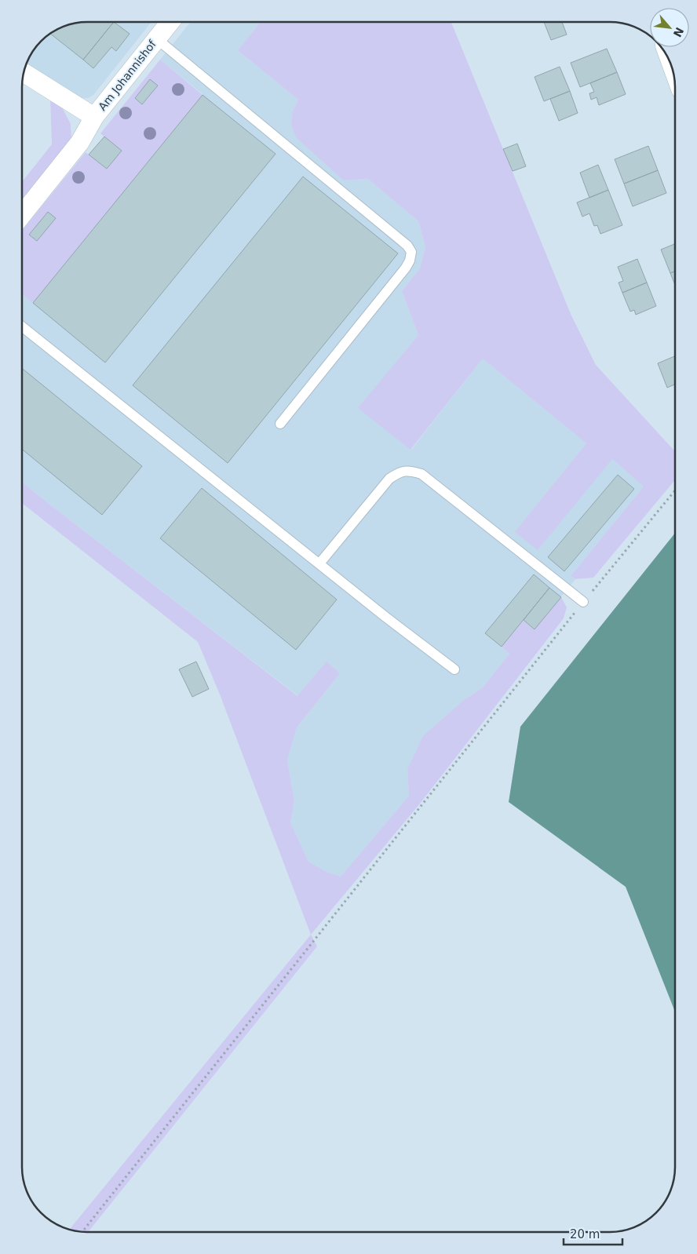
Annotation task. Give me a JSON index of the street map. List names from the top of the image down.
{
  "streets": {
    "street": ["Am Johannishof"]
  },
  "scale_bar": "20 m",
  "north": "bottom right"
}
